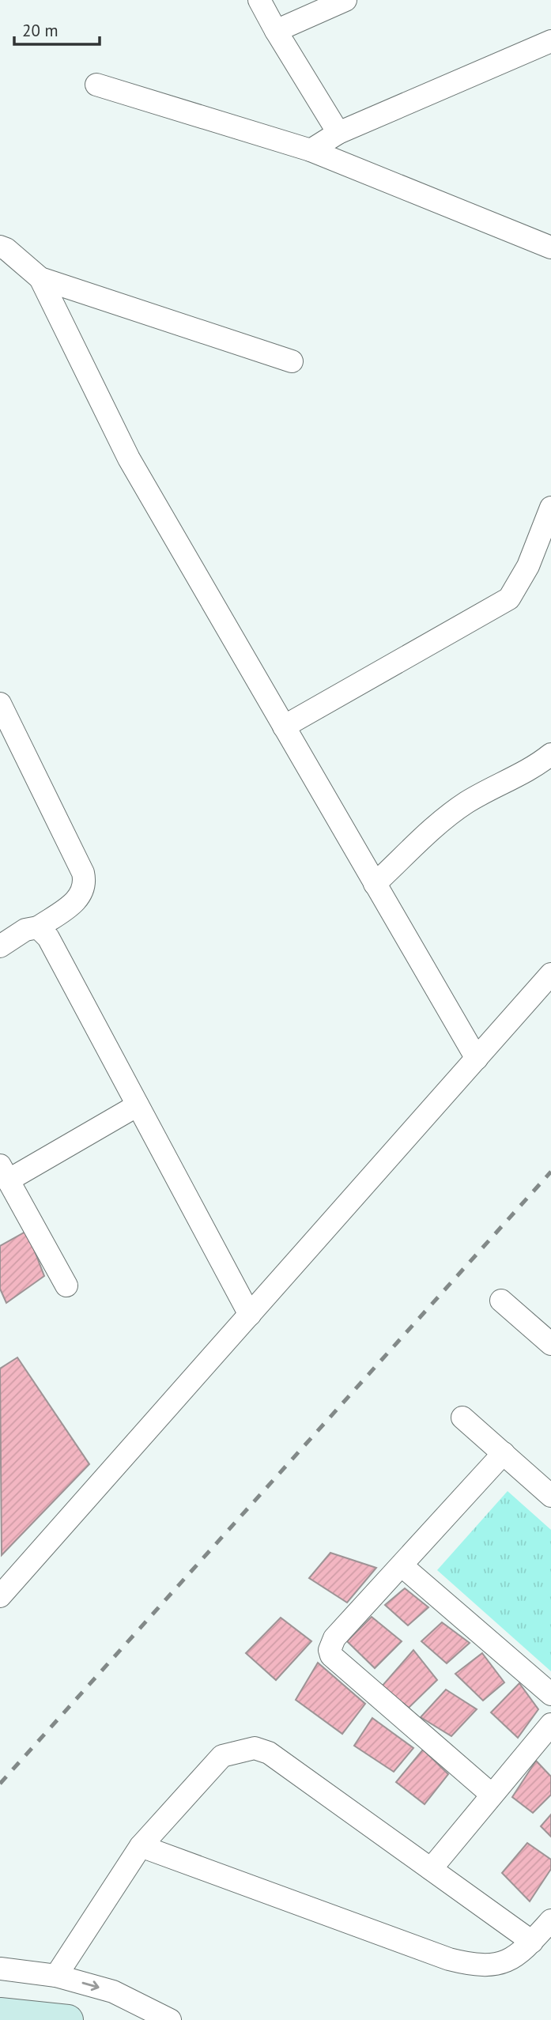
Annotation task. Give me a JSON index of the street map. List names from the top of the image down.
{
  "scale_bar": "20 m"
}
